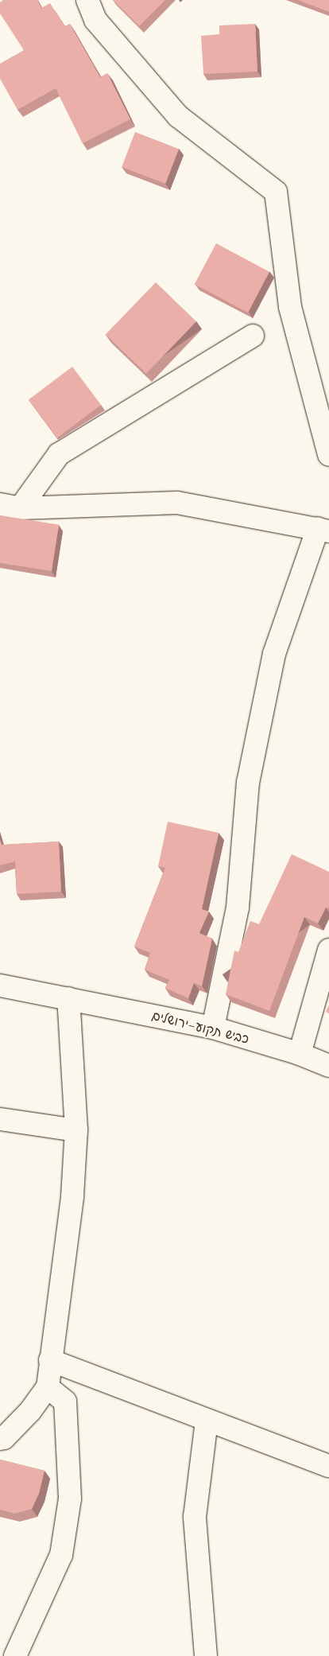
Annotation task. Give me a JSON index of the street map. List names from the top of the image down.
{
  "streets": {
    "street": ["כביש תקוע–ירושלים"]
  }
}
